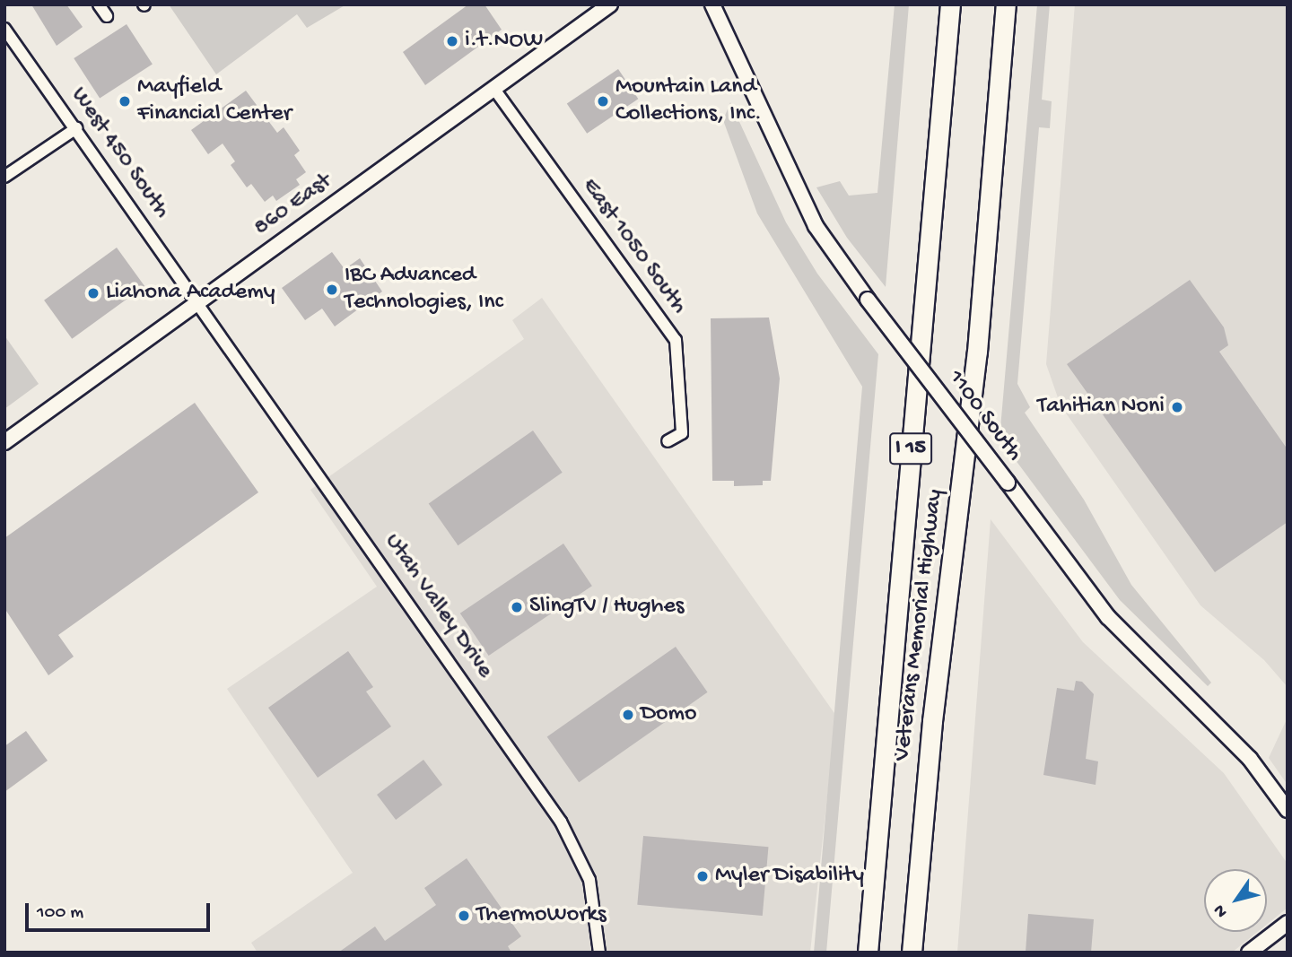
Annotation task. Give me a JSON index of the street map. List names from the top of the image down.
{
  "streets": {
    "highway": ["I 15", "Veterans Memorial Highway"],
    "street": [
      "West 450 South",
      "860 East",
      "East 1050 South",
      "1100 South",
      "Utah Valley Drive"
    ]
  },
  "crossings": [
    ["West 450 South", "860 East"],
    ["West 450 South", "Utah Valley Drive"],
    ["860 East", "East 1050 South"],
    ["860 East", "Utah Valley Drive"]
  ],
  "places": [
    "i.t.NOW",
    "Mayfield Financial Center",
    "Mountain Land Collections, Inc.",
    "IBC Advanced Technologies, Inc",
    "Liahona Academy",
    "Tahitian Noni",
    "SlingTV / Hughes",
    "Domo",
    "Myler Disability",
    "ThermoWorks"
  ],
  "scale_bar": "100 m",
  "north": "bottom left"
}
